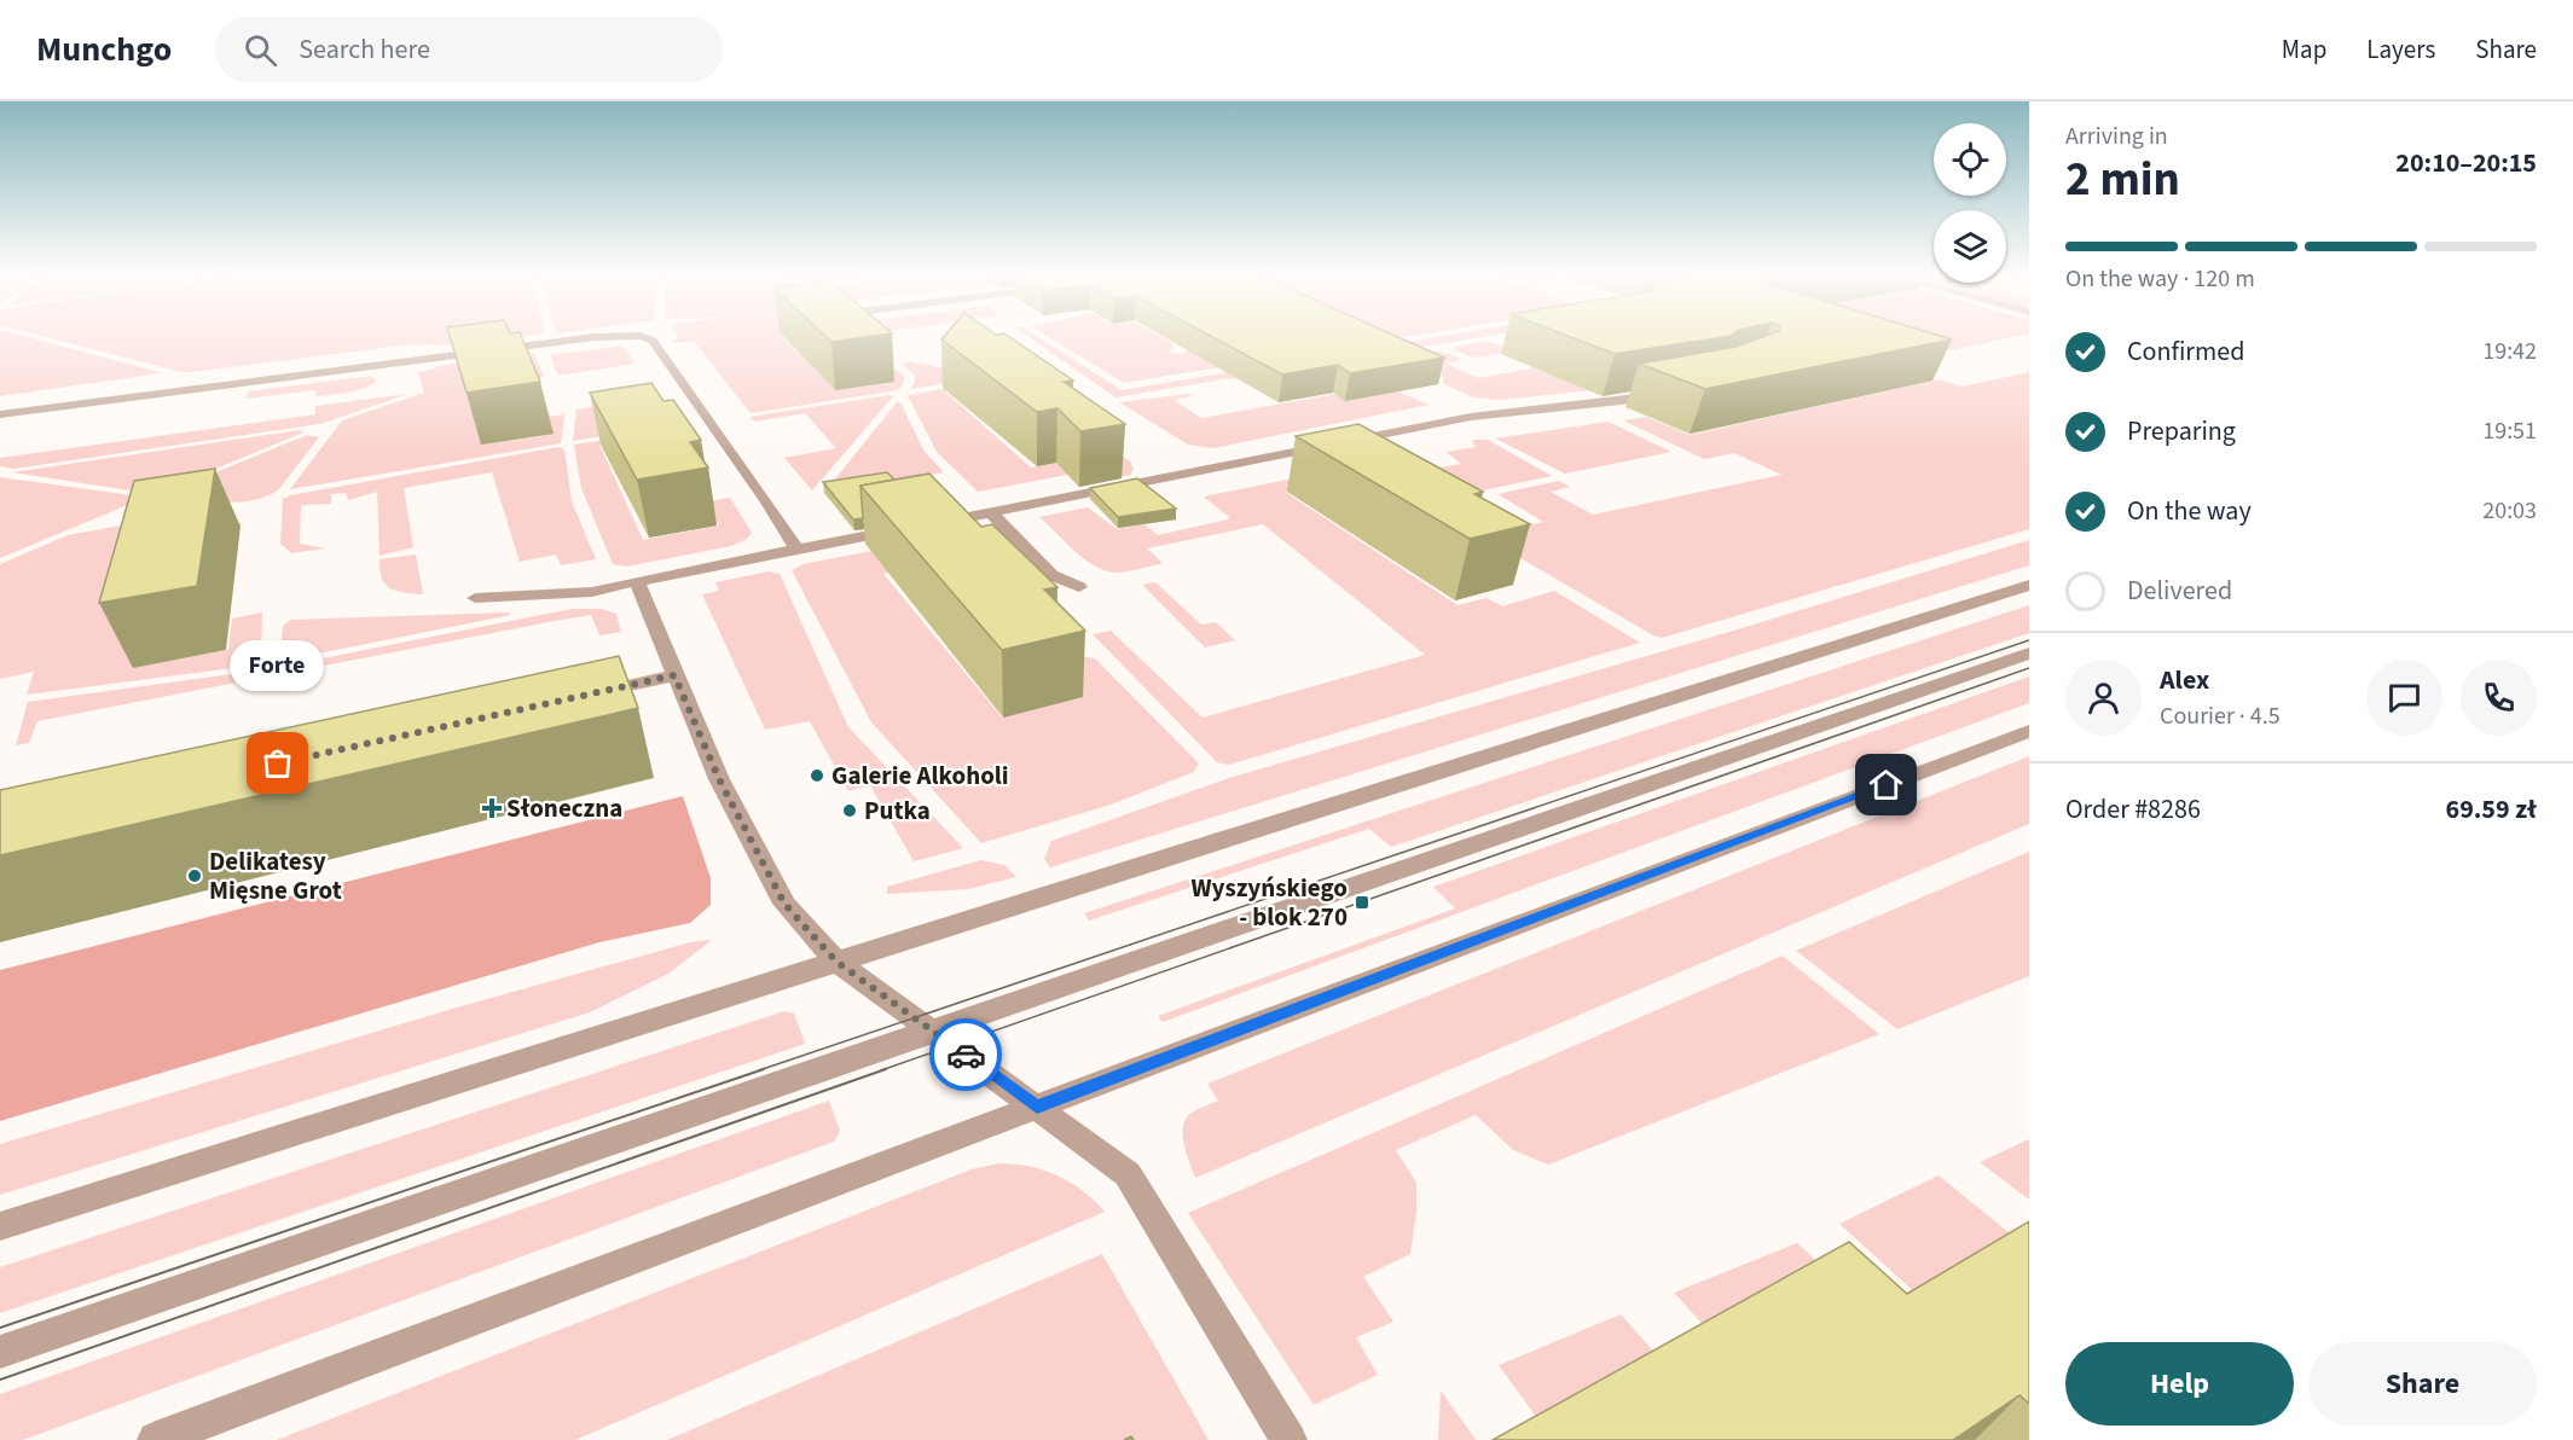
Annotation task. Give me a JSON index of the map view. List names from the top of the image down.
{
  "places": {
    "other": [
      "Forte",
      "Galerie Alkoholi",
      "Putka",
      "Delikatesy Mięsne Grot"
    ],
    "health": ["Słoneczna"],
    "transit": ["Wyszyńskiego - blok 270"]
  },
  "page": {
    "header": "Munchgo",
    "search": "Search here",
    "nav": ["Map", "Layers", "Share"],
    "heading": ["2 min", "Arriving in", "20:10–20:15"],
    "panel": [
      "Alex",
      "Courier · 4.5",
      "Order #8286",
      "69.59 zł"
    ],
    "bar": "On the way · 120 m",
    "list": [
      ["Confirmed", "19:42"],
      ["Preparing", "19:51"],
      ["On the way", "20:03"],
      "Delivered"
    ],
    "bubble": "Forte",
    "buttons": ["Help", "Share"]
  }
}
